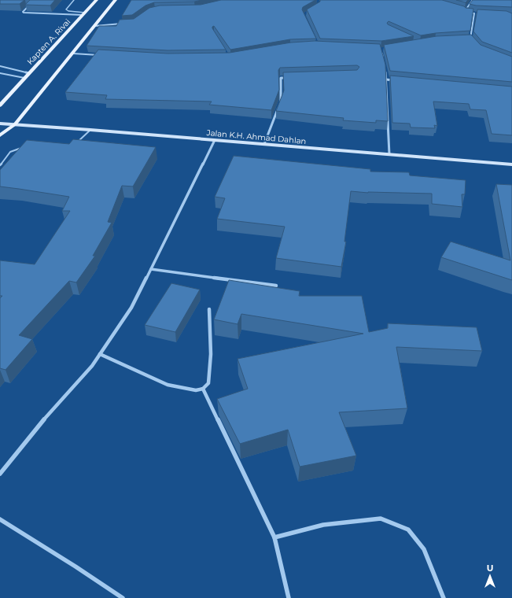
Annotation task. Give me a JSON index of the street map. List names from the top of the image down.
{
  "streets": {
    "main road": ["Kapten A. Rivai", "Jalan K.H. Ahmad Dahlan"]
  },
  "north": "top"
}
